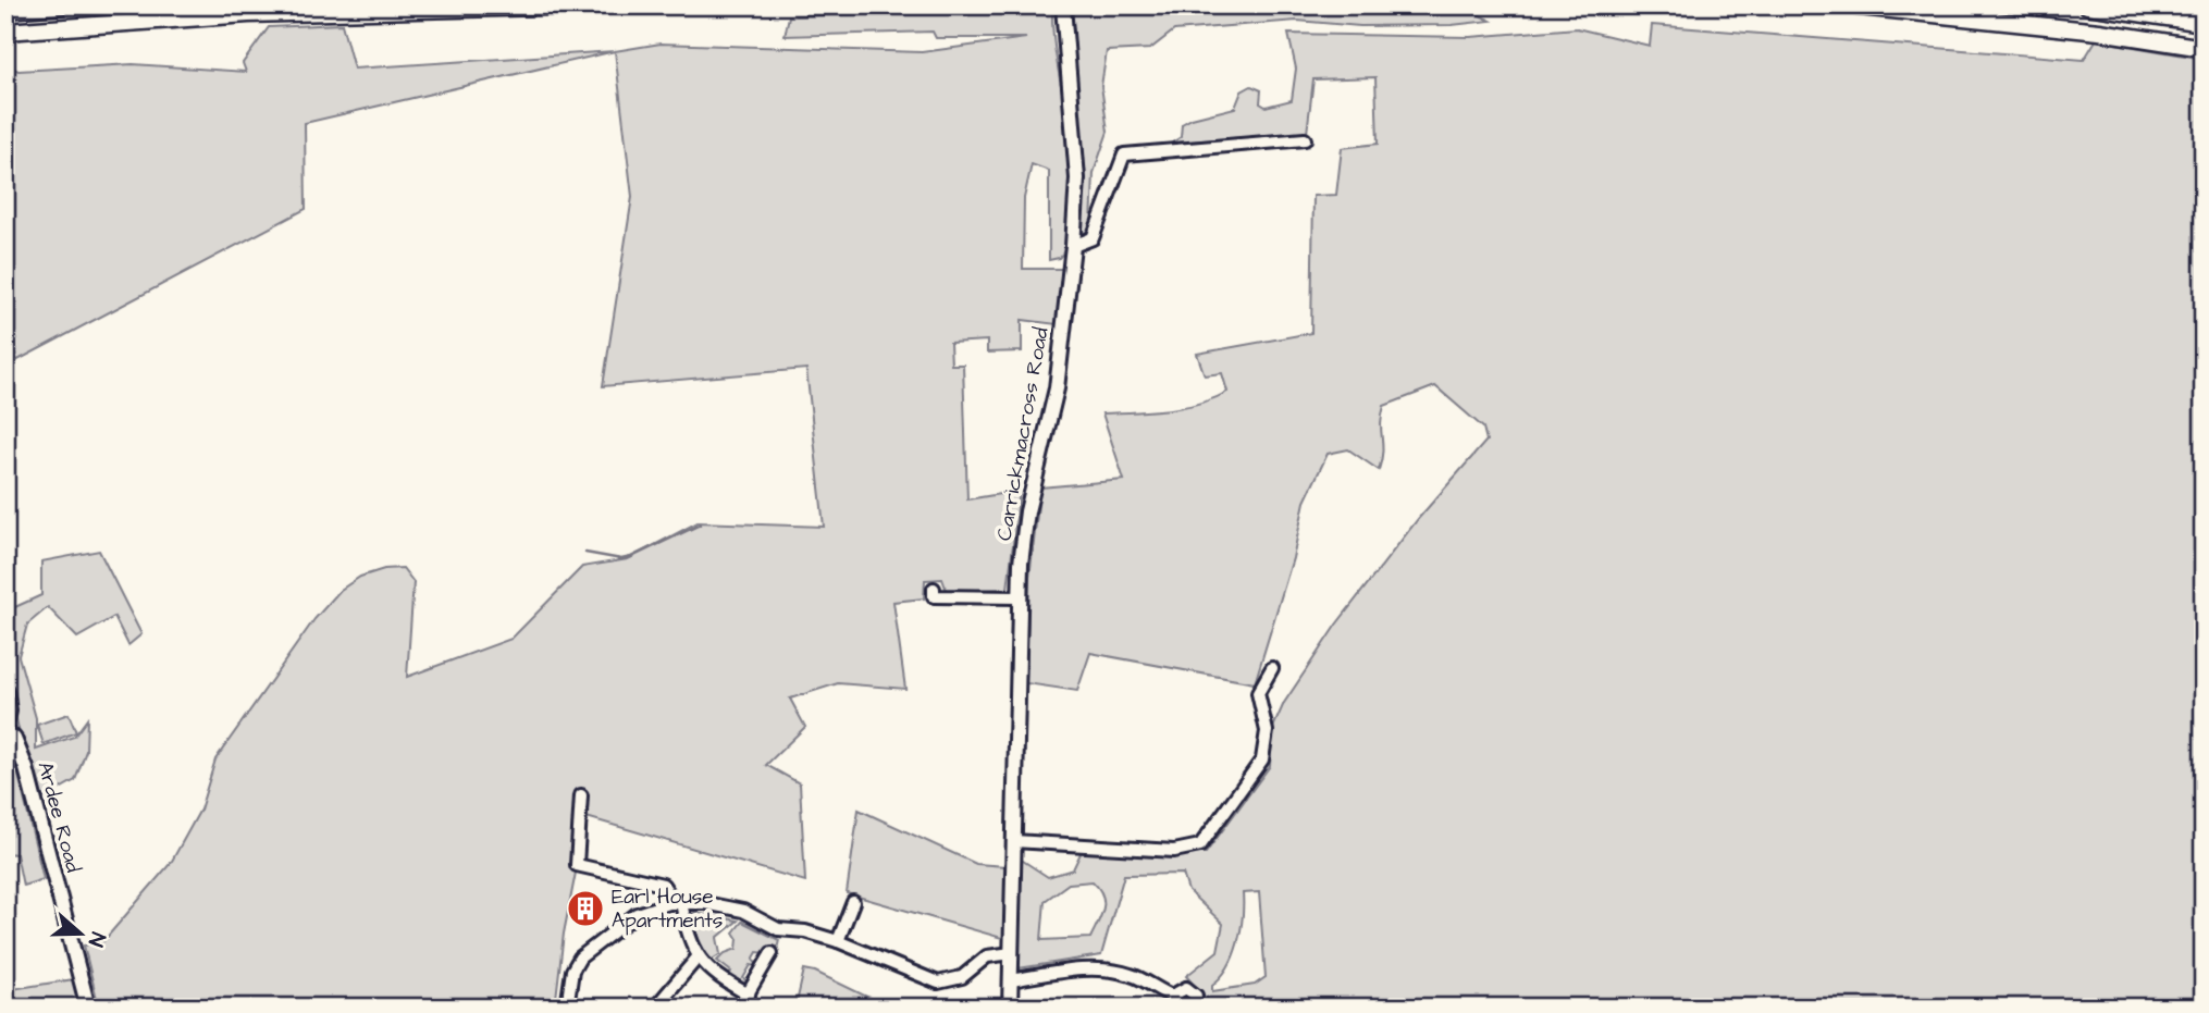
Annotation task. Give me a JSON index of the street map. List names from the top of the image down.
{
  "streets": {
    "main road": ["Carrickmacross Road", "Ardee Road"]
  },
  "places": {
    "building": ["Earl House Apartments"]
  },
  "north": "right"
}
